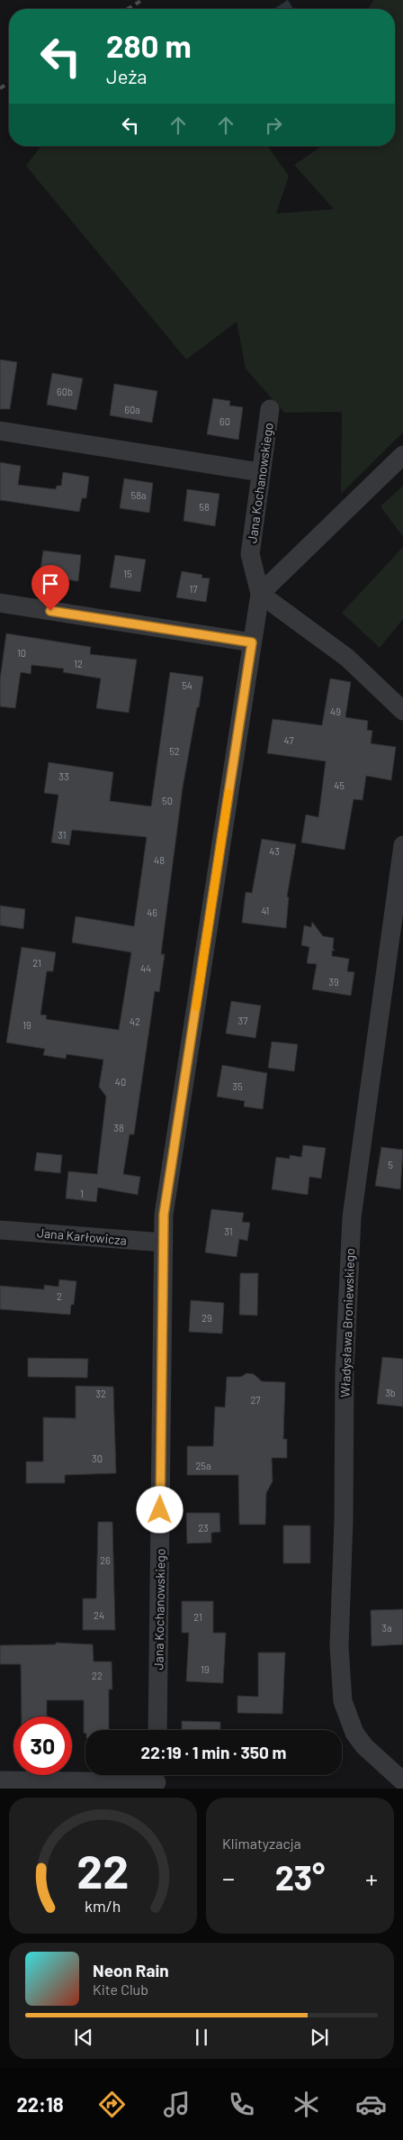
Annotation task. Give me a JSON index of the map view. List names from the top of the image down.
{
  "streets": {
    "street": ["Jana Kochanowskiego", "Jana Karłowicza", "Władysława Broniewskiego"]
  },
  "crossings": [
    ["Jana Kochanowskiego", "Jana Karłowicza"]
  ],
  "house_numbers": [
    "60b",
    "60a",
    "60",
    "58a",
    "58",
    "15",
    "17",
    "10",
    "12",
    "54",
    "49",
    "47",
    "52",
    "33",
    "45",
    "50",
    "31",
    "43",
    "48",
    "41",
    "46",
    "21",
    "44",
    "39",
    "37",
    "42",
    "19",
    "40",
    "35",
    "38",
    "5",
    "1",
    "31",
    "2",
    "29",
    "3b",
    "32",
    "27",
    "30",
    "25a",
    "23",
    "26",
    "24",
    "21",
    "3a",
    "19",
    "22"
  ],
  "page": {
    "turn": ["280 m", "Jeża"],
    "limit": "30",
    "trip": "22:19 · 1 min · 350 m",
    "tile": "Klimatyzacja",
    "heat": ["−", "23°", "+"],
    "song": ["Neon Rain", "Kite Club"],
    "tabs": "22:18",
    "gauge": ["22", "km/h"]
  }
}
